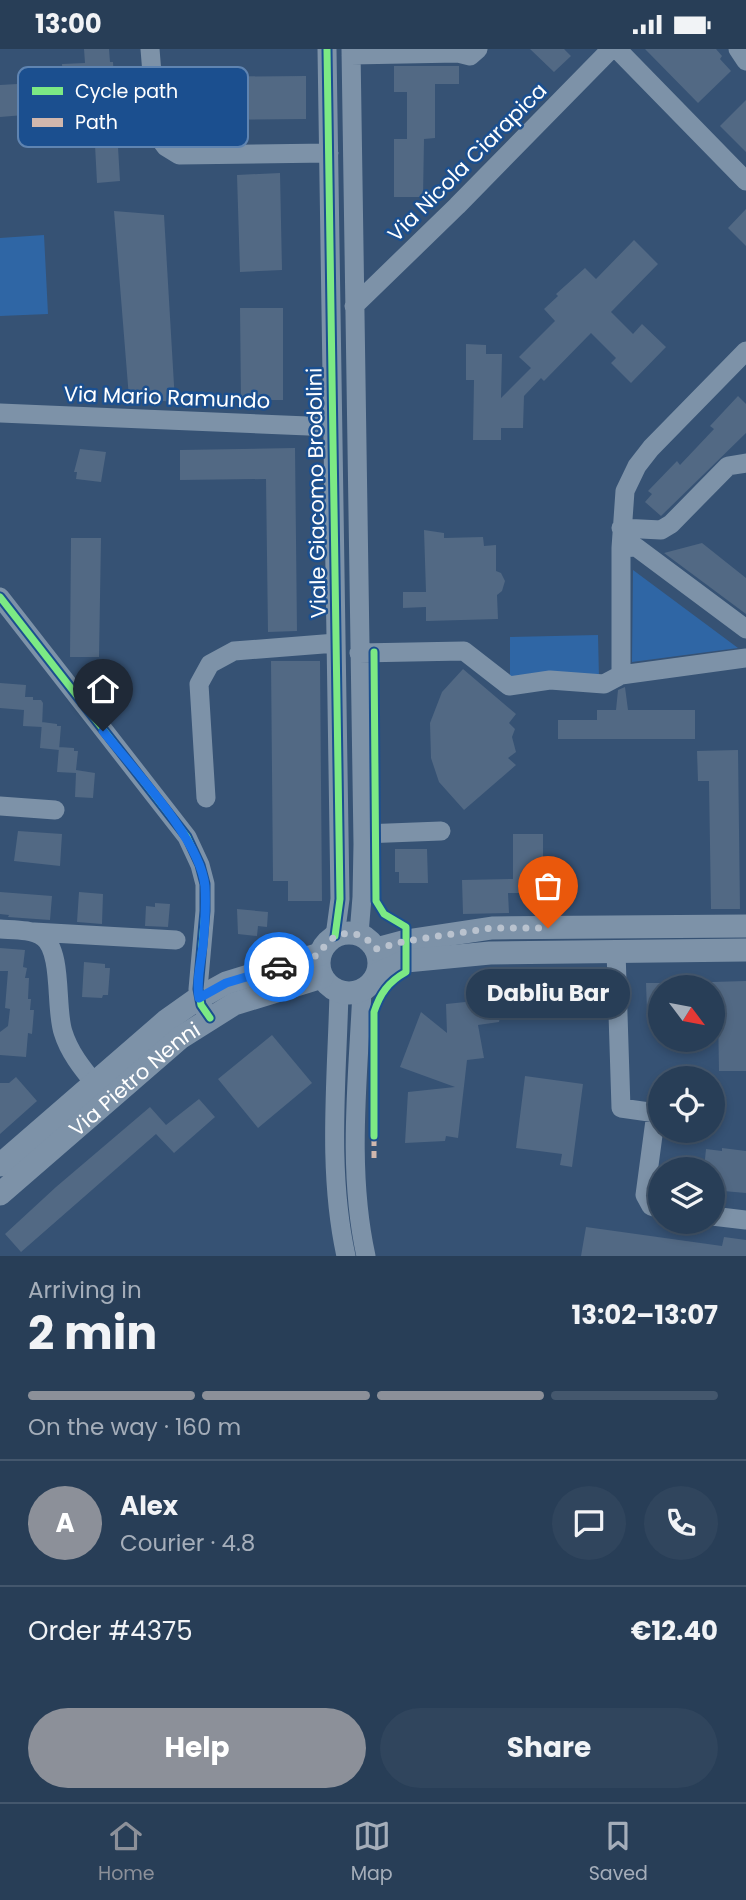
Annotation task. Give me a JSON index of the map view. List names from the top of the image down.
{
  "streets": {
    "street": [
      "Via Nicola Ciarapica",
      "Via Mario Ramundo",
      "Viale Giacomo Brodolini",
      "Via Pietro Nenni"
    ]
  },
  "crossings": [
    ["Via Nicola Ciarapica", "Viale Giacomo Brodolini"],
    ["Via Mario Ramundo", "Viale Giacomo Brodolini"],
    ["Viale Giacomo Brodolini", "Via Pietro Nenni"]
  ],
  "places": ["Dabliu Bar"],
  "legend": ["Cycle path", "Path"],
  "north": "bottom right",
  "page": {
    "status": "13:00",
    "bubble": "Dabliu Bar",
    "heading": ["2 min", "Arriving in", "13:02–13:07"],
    "panel": [
      "Alex",
      "Courier · 4.8",
      "Order #4375",
      "€12.40"
    ],
    "bar": "On the way · 160 m",
    "round": "A",
    "buttons": ["Help", "Share"],
    "tabs": ["Home", "Map", "Saved"]
  }
}
